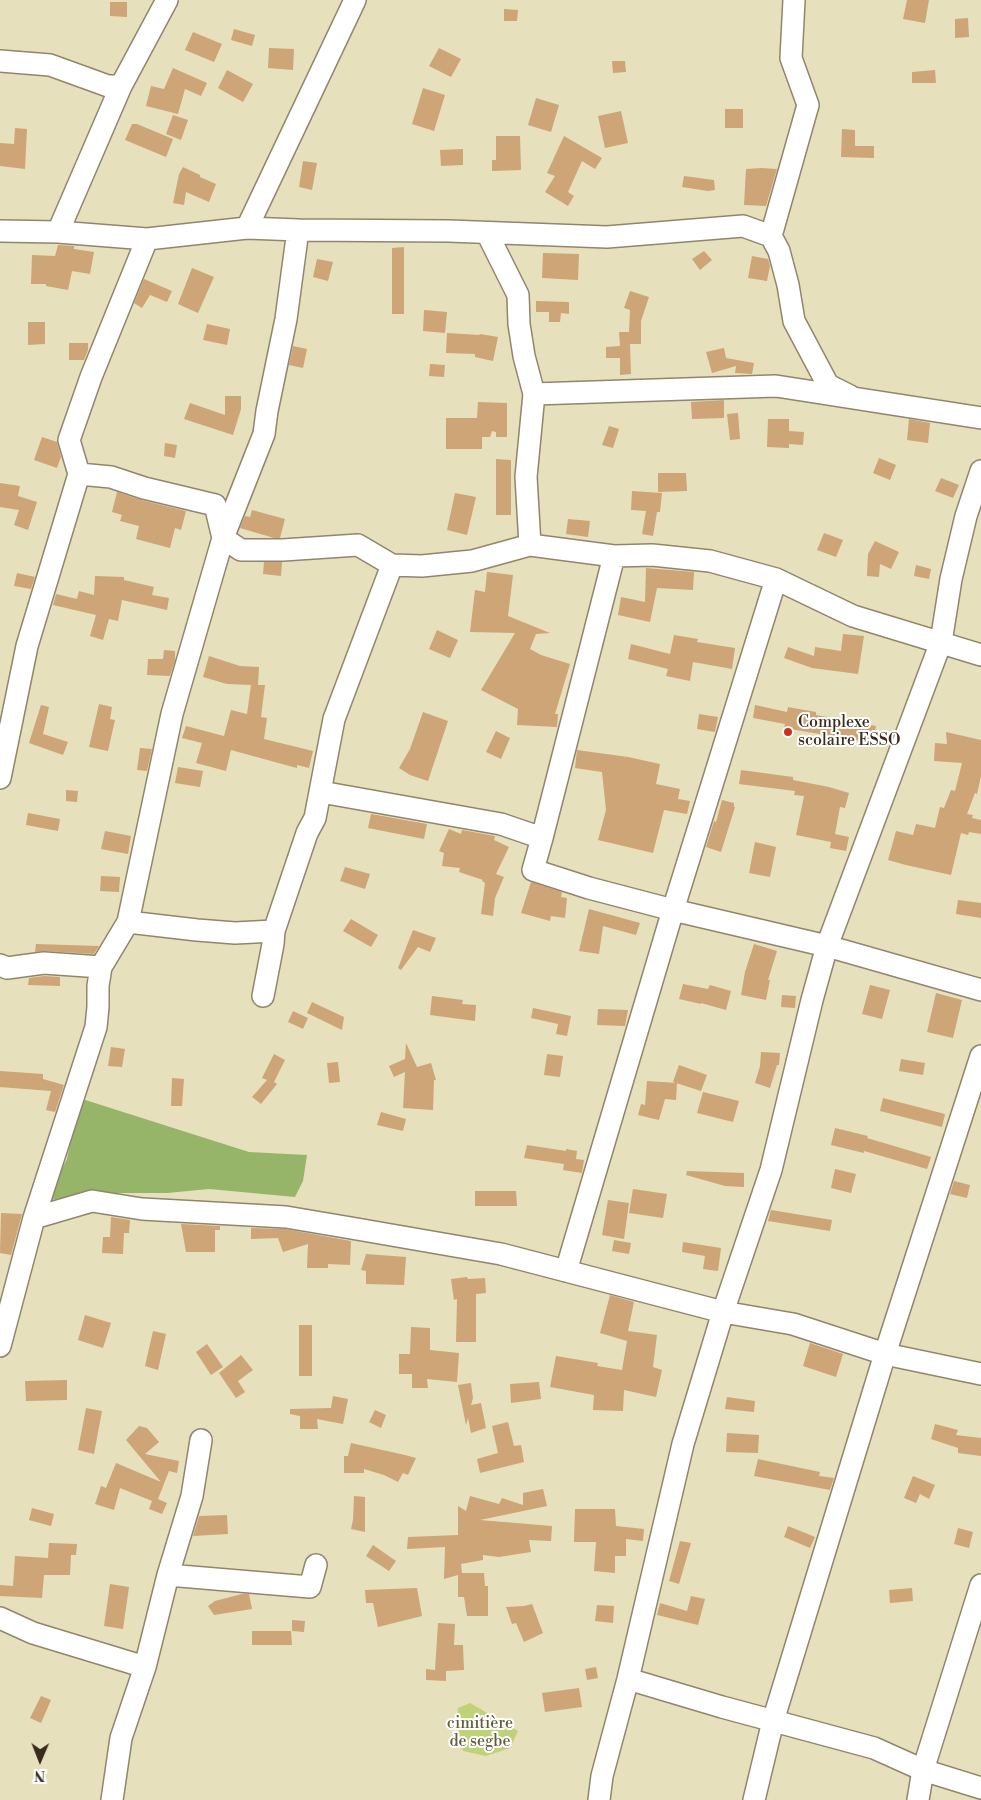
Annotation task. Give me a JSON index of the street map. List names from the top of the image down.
{
  "parks": ["cimitière de segbe"],
  "places": ["Complexe scolaire ESSO"],
  "north": "bottom"
}
